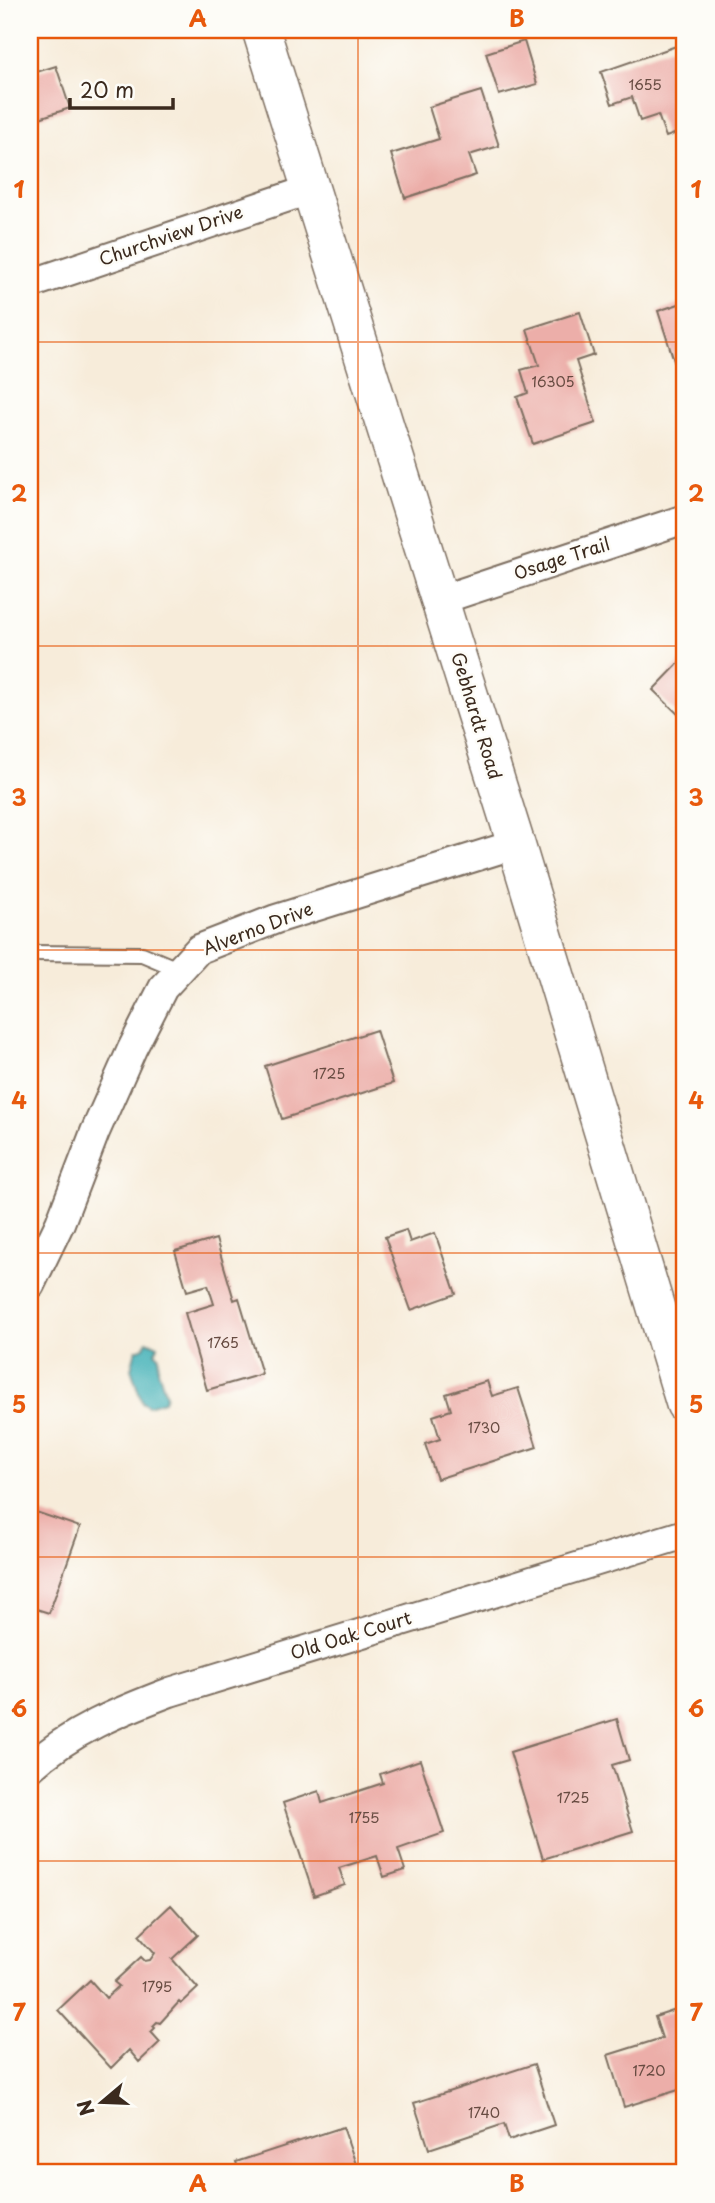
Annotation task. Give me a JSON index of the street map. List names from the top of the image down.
{
  "streets": {
    "street": [
      "Churchview Drive",
      "Osage Trail",
      "Gebhardt Road",
      "Alverno Drive",
      "Old Oak Court"
    ]
  },
  "crossings": [
    ["Churchview Drive", "Gebhardt Road"],
    ["Osage Trail", "Gebhardt Road"],
    ["Gebhardt Road", "Alverno Drive"]
  ],
  "house_numbers": [
    "1655",
    "16305",
    "1725",
    "1765",
    "1730",
    "1725",
    "1755",
    "1795",
    "1720",
    "1740"
  ],
  "scale_bar": "20 m",
  "north": "left",
  "grid": {
    "columns": ["A", "B"],
    "rows": [
      "1",
      "2",
      "3",
      "4",
      "5",
      "6",
      "7"
    ]
  }
}
